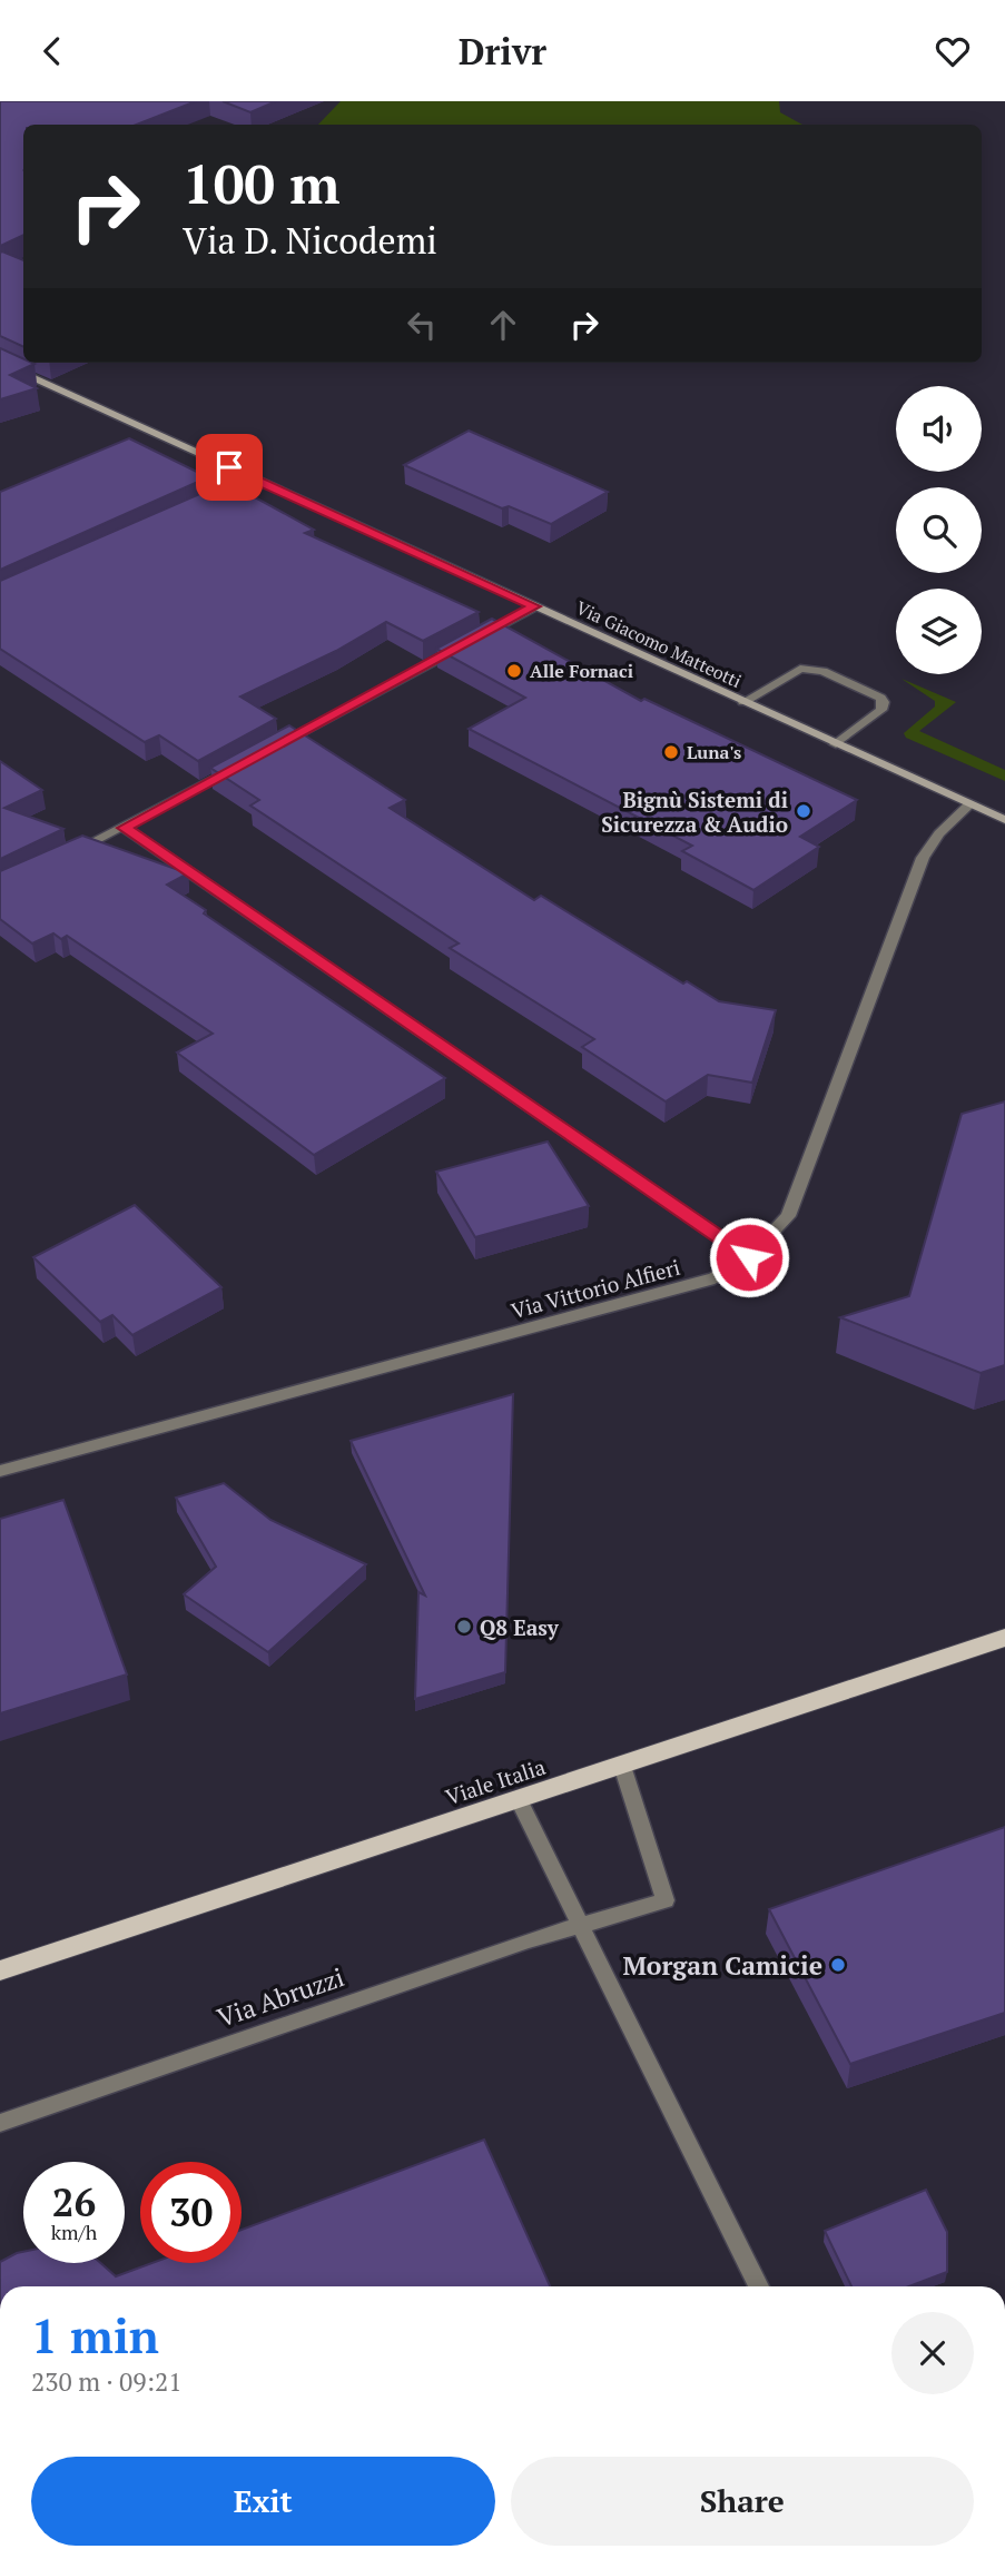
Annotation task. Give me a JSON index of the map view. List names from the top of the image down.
{
  "streets": {
    "main road": ["Viale Italia"],
    "street": ["Via Giacomo Matteotti", "Via Vittorio Alfieri", "Via Abruzzi"]
  },
  "crossings": [
    ["Via Giacomo Matteotti", "Via Vittorio Alfieri"],
    ["Viale Italia", "Via Abruzzi"]
  ],
  "places": [
    "Alle Fornaci",
    "Luna's",
    "Bignù Sistemi di Sicurezza & Audio",
    "Q8 Easy",
    "Morgan Camicie"
  ],
  "page": {
    "header": "Drivr",
    "turn": ["100 m", "Via D. Nicodemi"],
    "speed": "26 km/h",
    "limit": "30",
    "heading": ["1 min", "230 m · 09:21"],
    "buttons": ["Exit", "Share"]
  }
}
